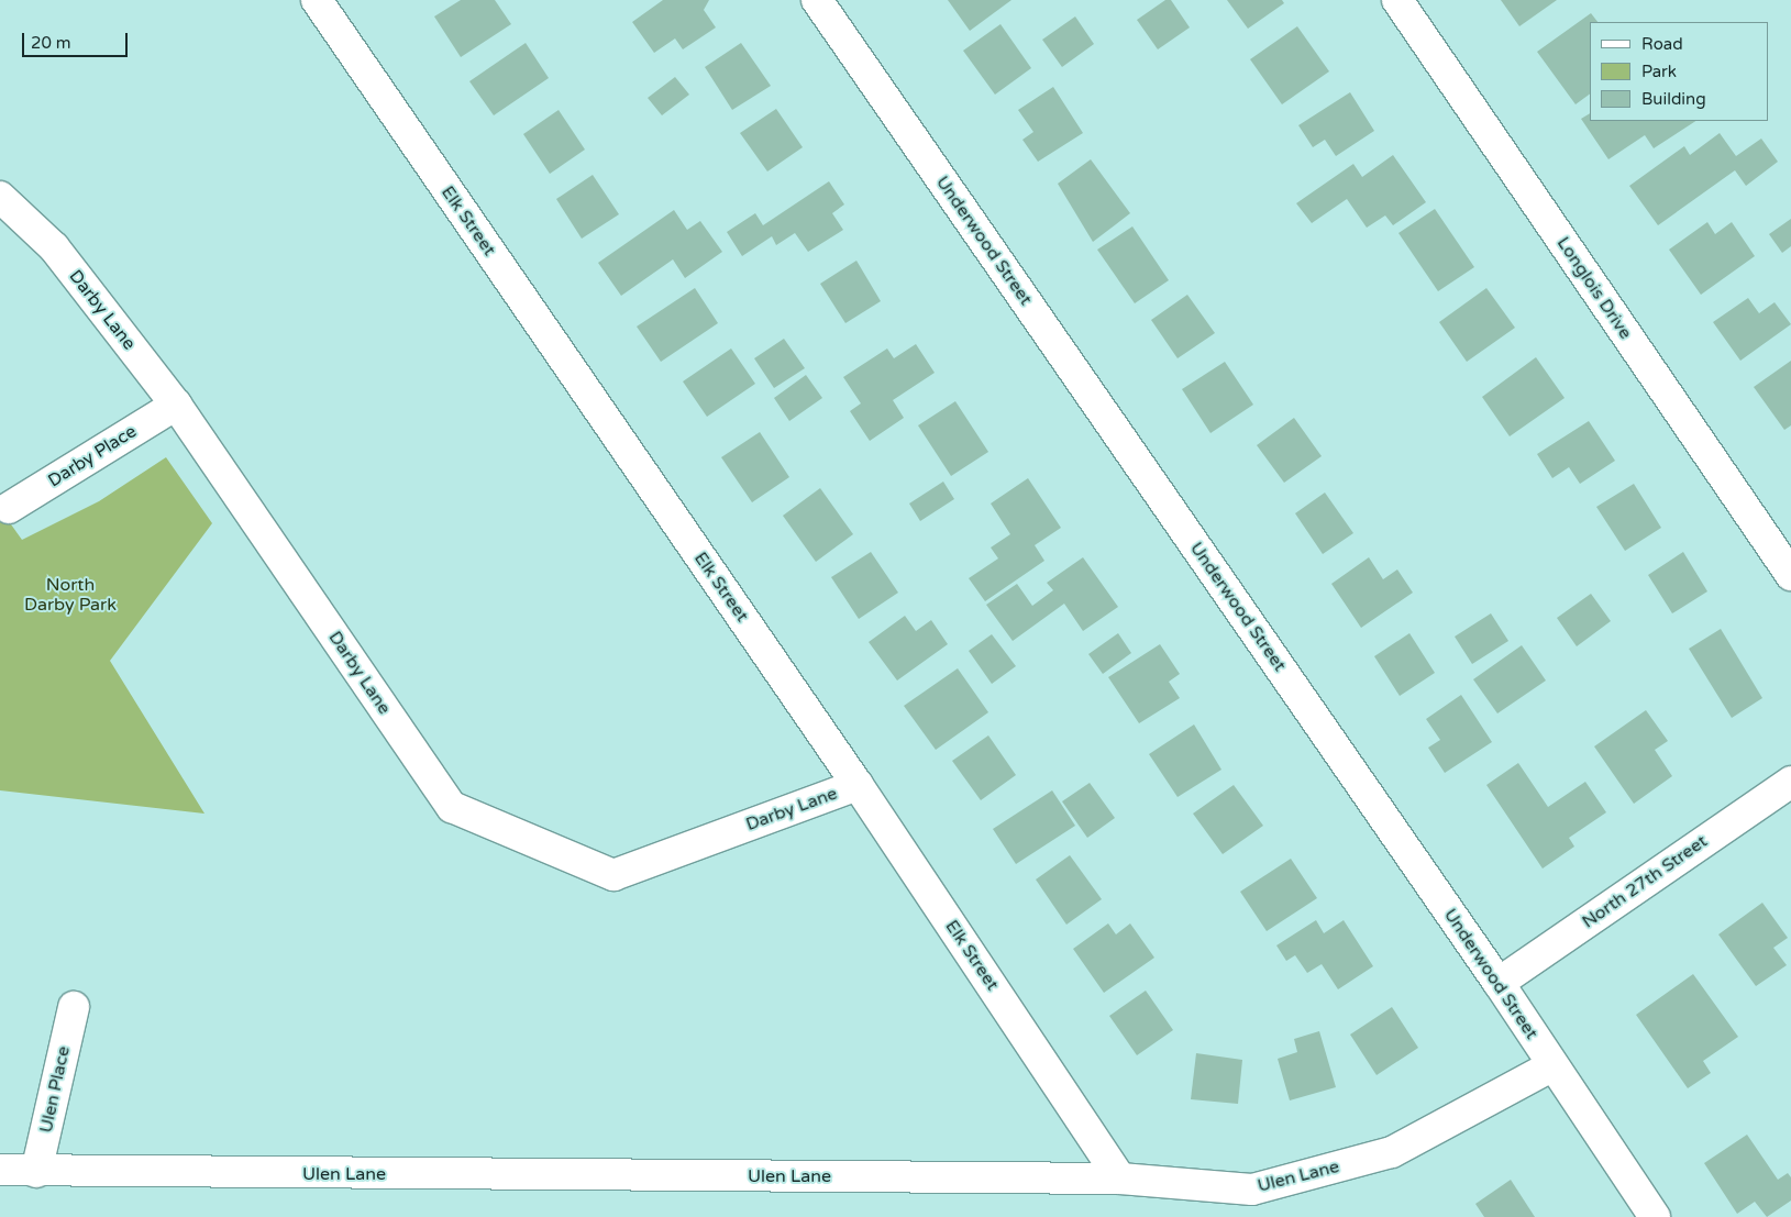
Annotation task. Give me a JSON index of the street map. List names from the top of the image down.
{
  "streets": {
    "street": [
      "Elk Street",
      "Underwood Street",
      "Longlois Drive",
      "Darby Lane",
      "Darby Place",
      "North 27th Street",
      "Ulen Place",
      "Ulen Lane"
    ]
  },
  "crossings": [
    ["Elk Street", "Darby Lane"],
    ["Elk Street", "Ulen Lane"],
    ["Underwood Street", "North 27th Street"],
    ["Underwood Street", "Ulen Lane"],
    ["Darby Lane", "Darby Place"],
    ["Ulen Place", "Ulen Lane"]
  ],
  "parks": ["North Darby Park"],
  "legend": ["Road", "Park", "Building"],
  "scale_bar": "20 m"
}
